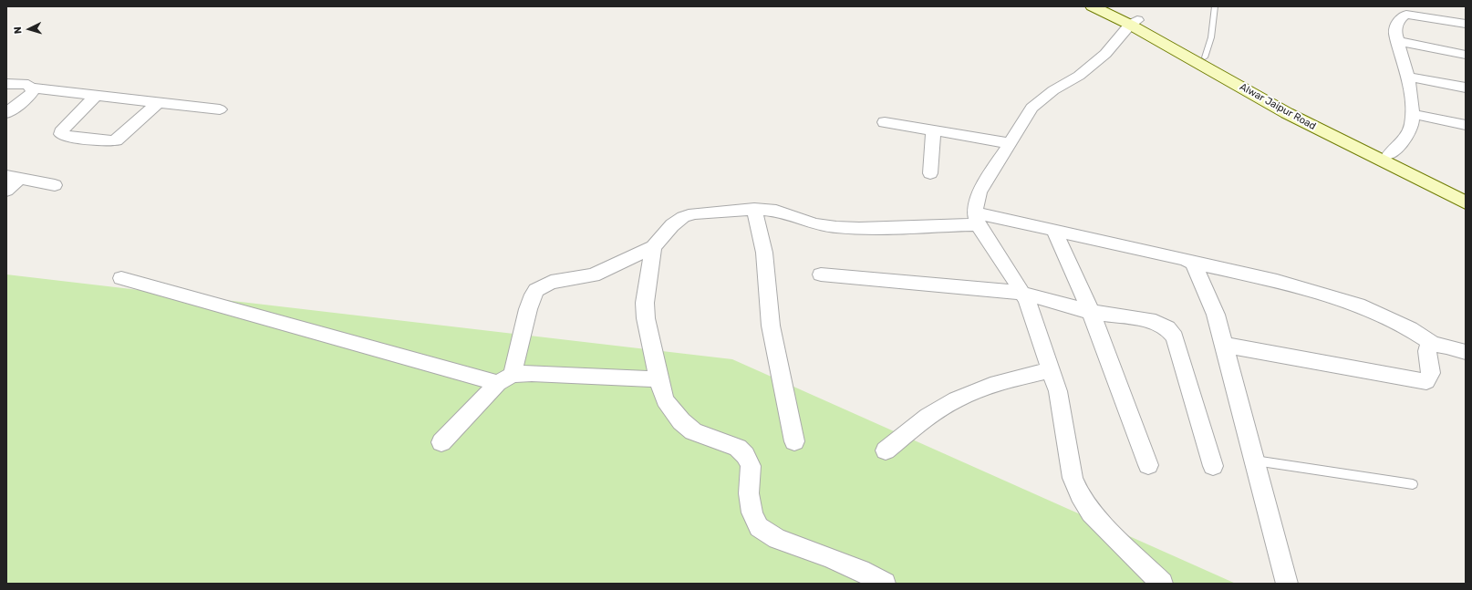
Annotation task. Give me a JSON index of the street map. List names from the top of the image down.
{
  "streets": {
    "main road": ["Alwar Jaipur Road"]
  },
  "north": "left"
}
